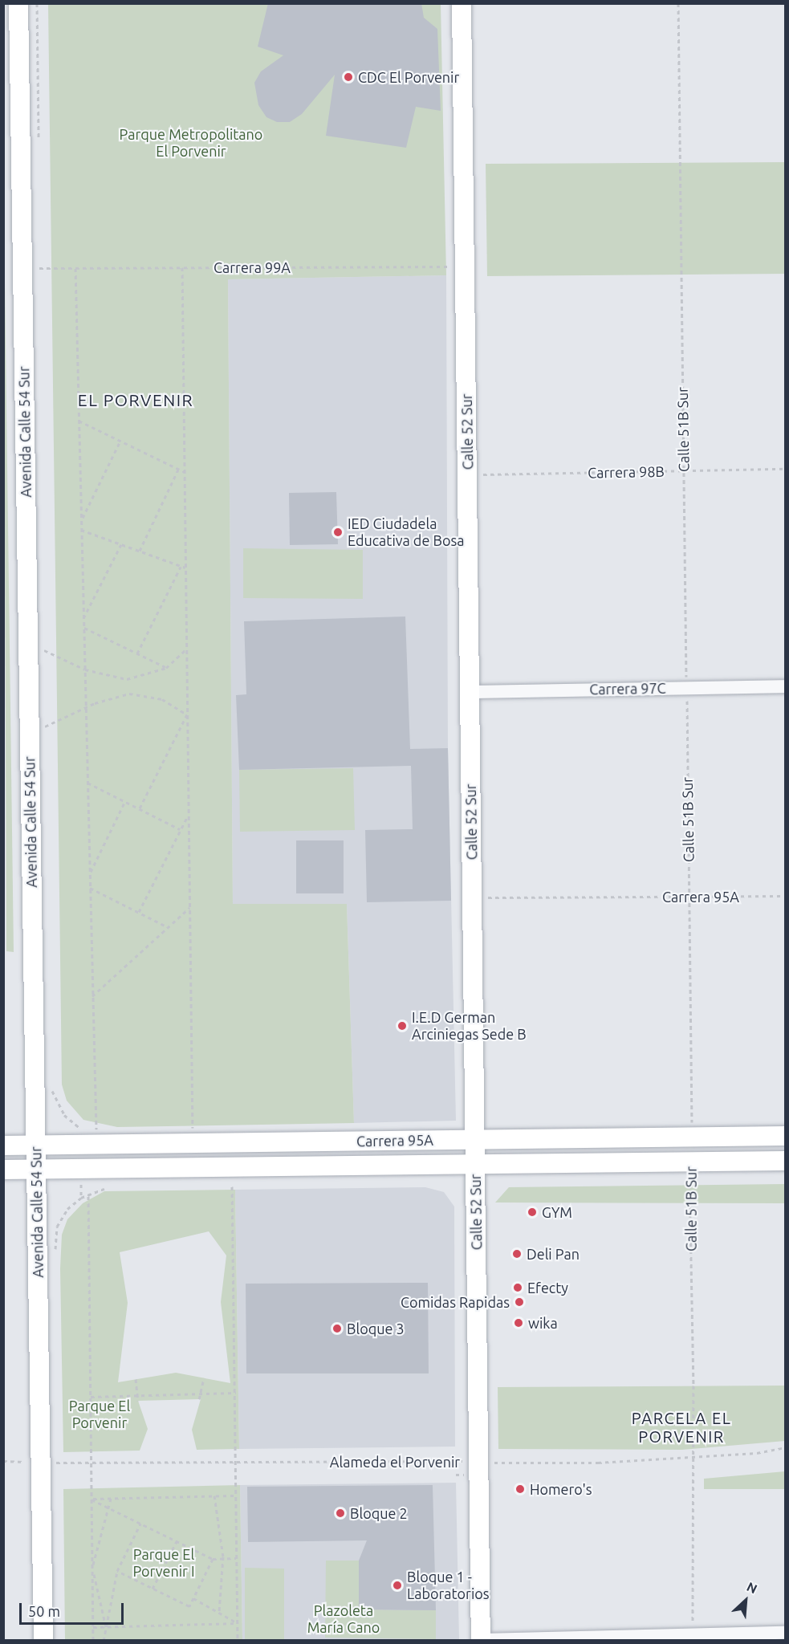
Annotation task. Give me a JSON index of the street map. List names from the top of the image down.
{
  "streets": {
    "street": [
      "Avenida Calle 54 Sur",
      "Calle 52 Sur",
      "Carrera 97C",
      "Carrera 95A"
    ],
    "path": [
      "Carrera 99A",
      "Calle 51B Sur",
      "Carrera 98B",
      "Alameda el Porvenir"
    ]
  },
  "crossings": [
    ["Carrera 99A", "Calle 52 Sur"],
    ["Calle 51B Sur", "Carrera 98B"],
    ["Calle 51B Sur", "Carrera 97C"],
    ["Calle 51B Sur", "Carrera 95A"],
    ["Calle 51B Sur", "Alameda el Porvenir"],
    ["Avenida Calle 54 Sur", "Carrera 95A"],
    ["Avenida Calle 54 Sur", "Alameda el Porvenir"],
    ["Calle 52 Sur", "Carrera 98B"],
    ["Calle 52 Sur", "Carrera 97C"],
    ["Calle 52 Sur", "Carrera 95A"],
    ["Calle 52 Sur", "Alameda el Porvenir"]
  ],
  "districts": ["EL PORVENIR", "PARCELA EL PORVENIR"],
  "parks": [
    "Parque Metropolitano El Porvenir",
    "Parque El Porvenir",
    "Parque El Porvenir I",
    "Plazoleta María Cano"
  ],
  "places": [
    "CDC El Porvenir",
    "IED Ciudadela Educativa de Bosa",
    "I.E.D German Arciniegas Sede B",
    "GYM",
    "Deli Pan",
    "Efecty",
    "Comidas Rapidas",
    "wika",
    "Bloque 3",
    "Homero's",
    "Bloque 2",
    "Bloque 1 - Laboratorios"
  ],
  "scale_bar": "50 m",
  "north": "top right"
}
